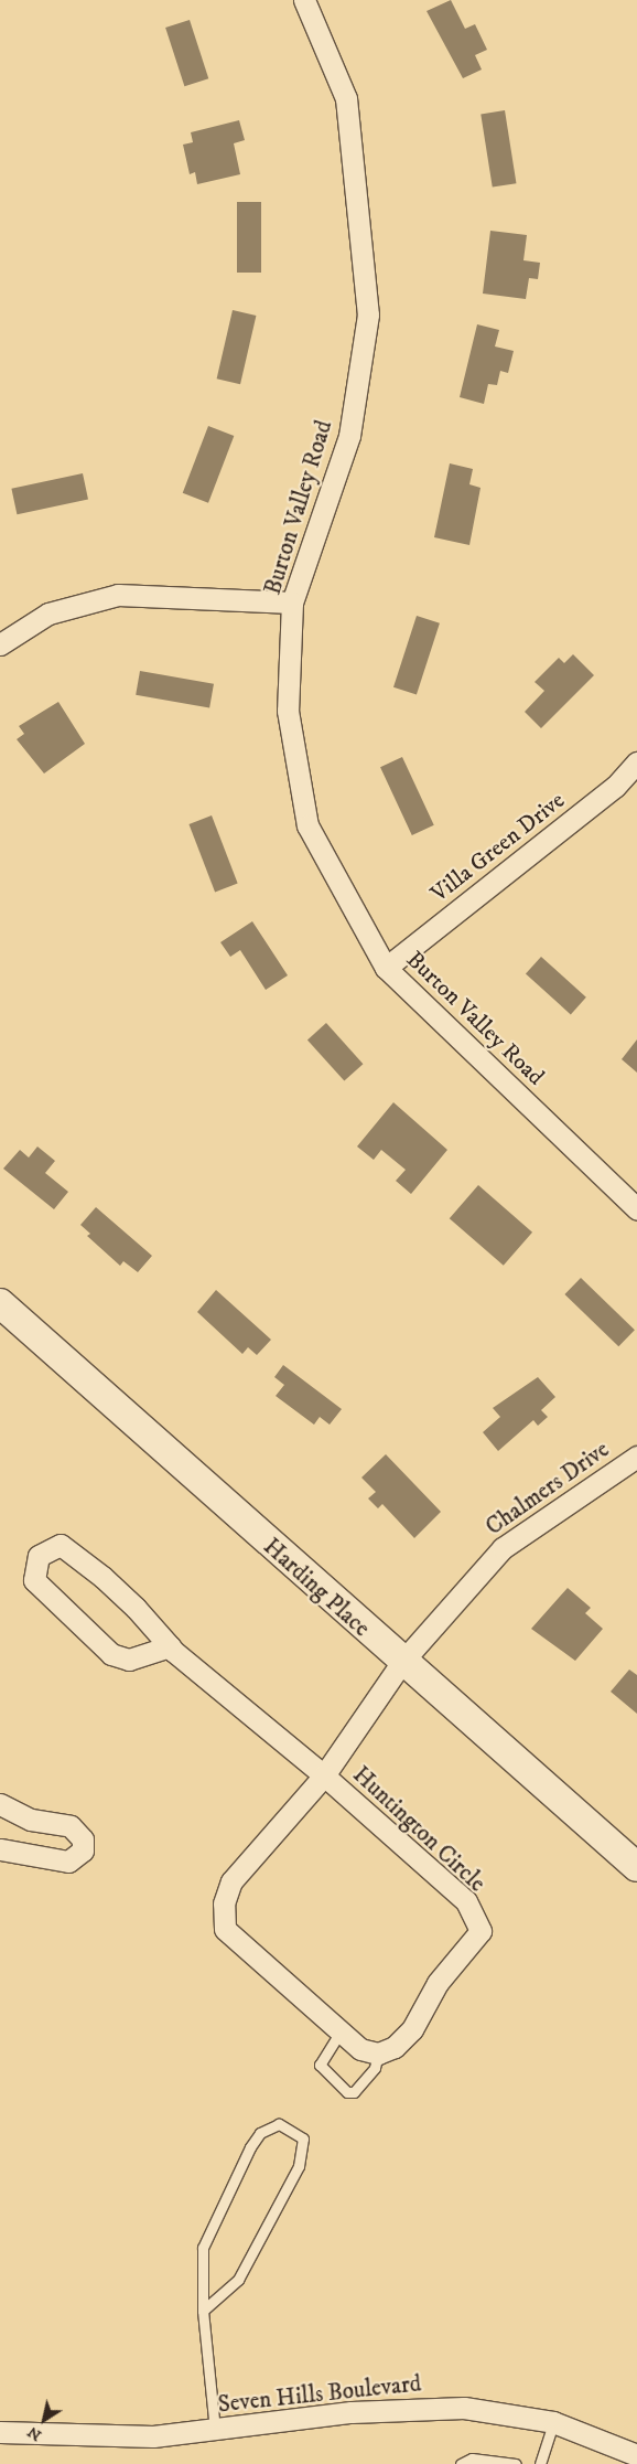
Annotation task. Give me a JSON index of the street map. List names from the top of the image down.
{
  "streets": {
    "main road": ["Harding Place"],
    "street": [
      "Burton Valley Road",
      "Villa Green Drive",
      "Chalmers Drive",
      "Huntington Circle",
      "Seven Hills Boulevard"
    ]
  },
  "crossings": [
    ["Burton Valley Road", "Villa Green Drive"],
    ["Chalmers Drive", "Harding Place"],
    ["Chalmers Drive", "Huntington Circle"],
    ["Harding Place", "Huntington Circle"]
  ],
  "north": "bottom left"
}
